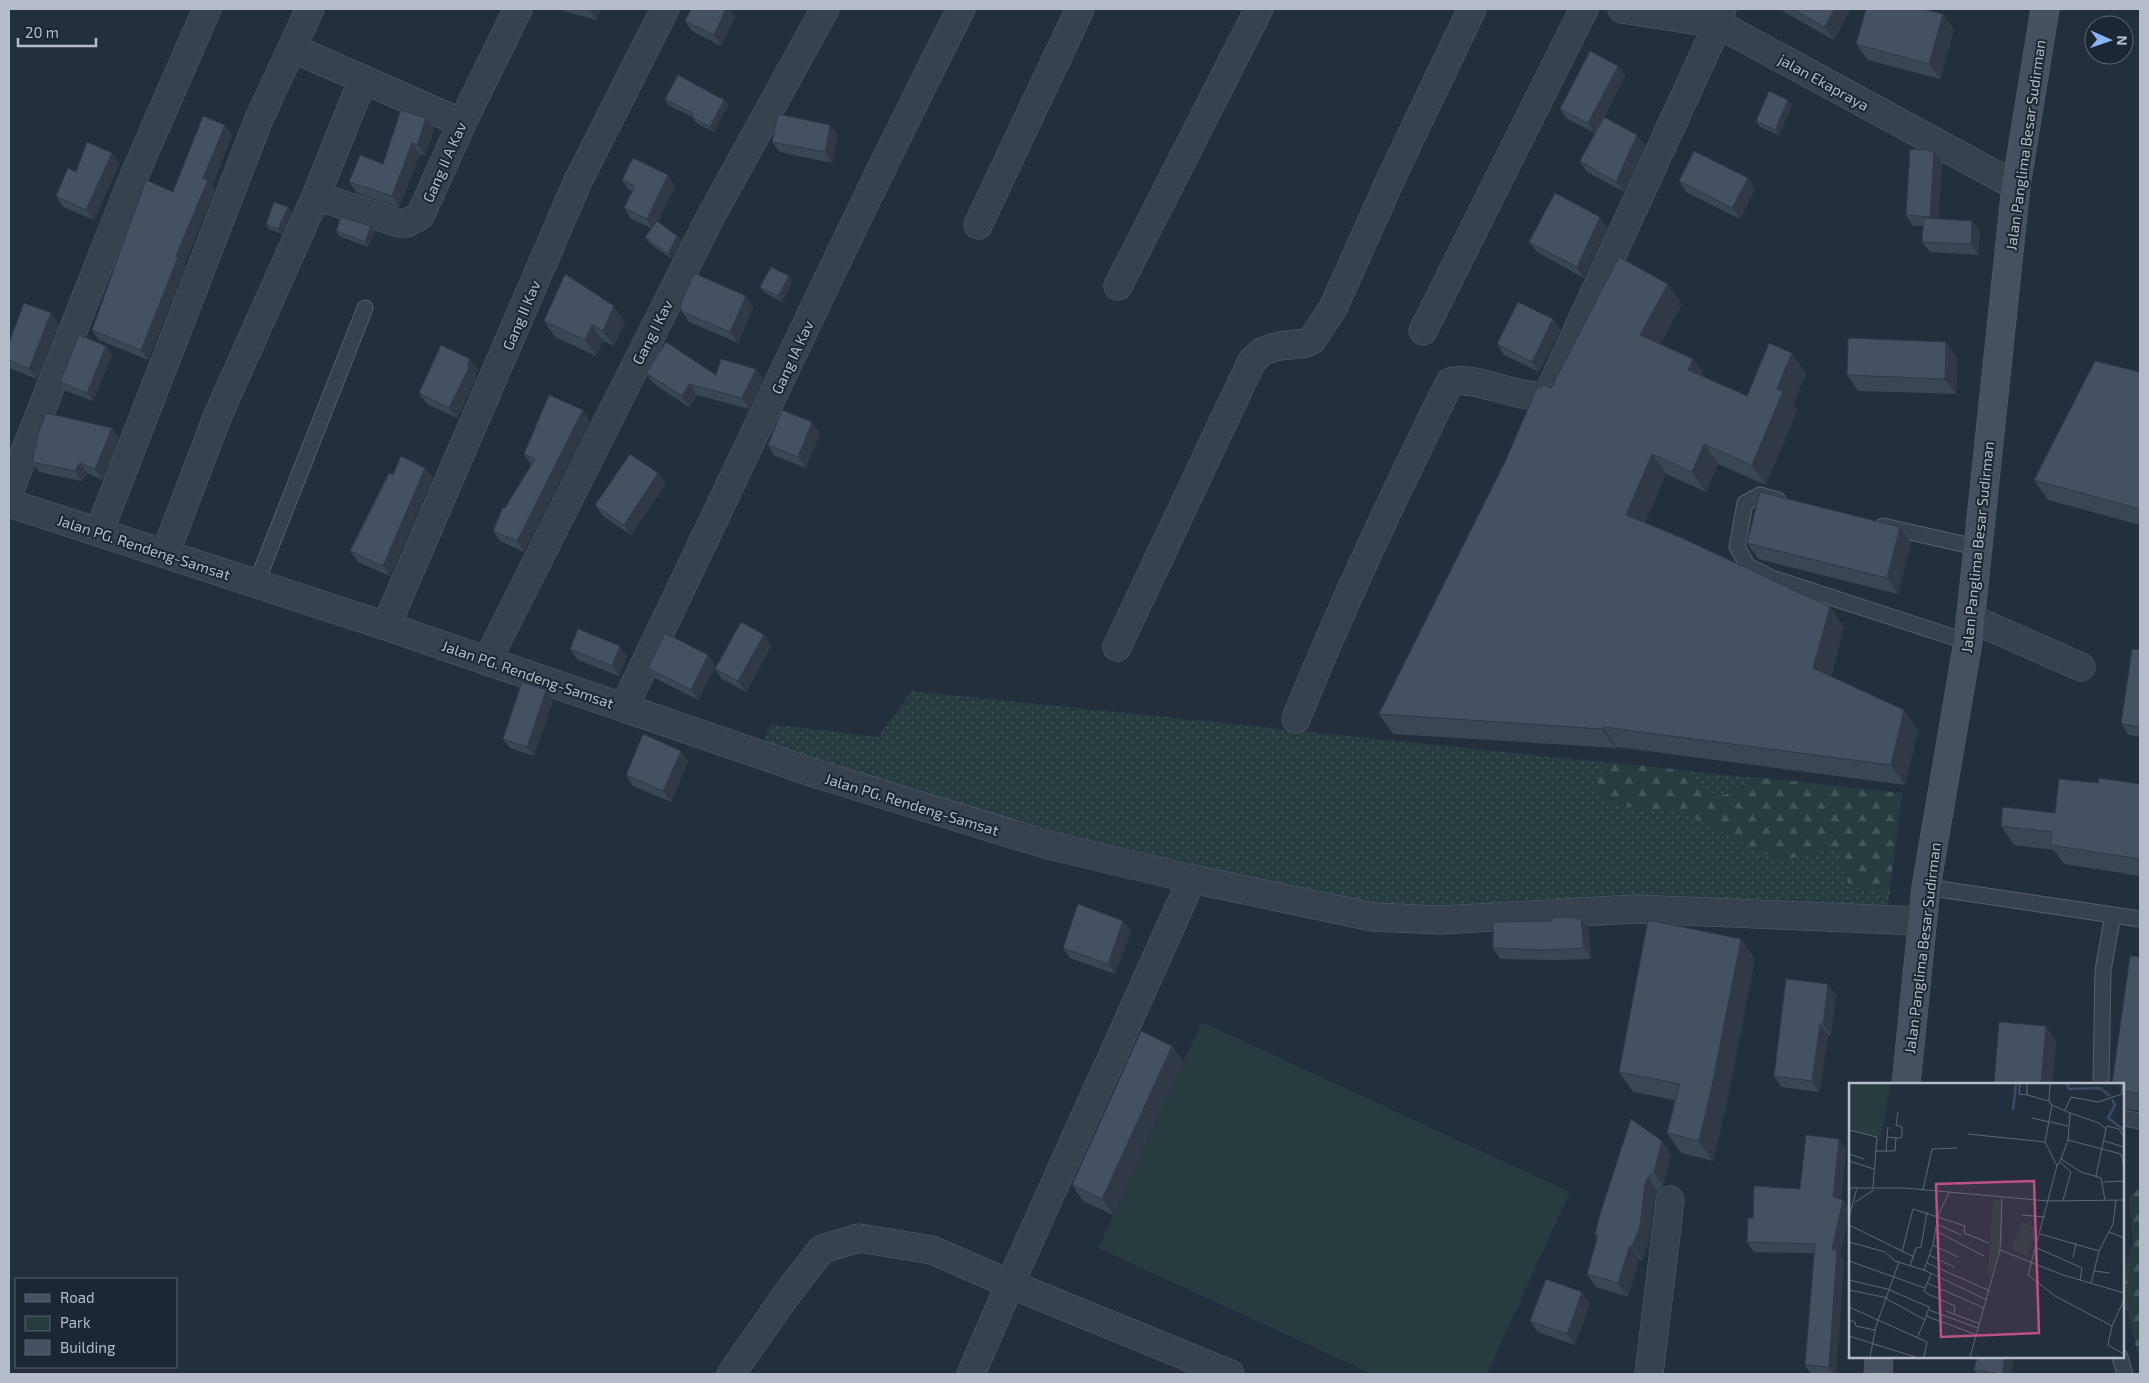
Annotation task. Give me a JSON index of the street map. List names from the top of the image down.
{
  "streets": {
    "main road": ["Jalan Panglima Besar Sudirman"],
    "street": [
      "jalan Ekapraya",
      "Gang II A Kav",
      "Gang II Kav",
      "Gang I Kav",
      "Gang IA Kav",
      "Jalan PG. Rendeng-Samsat"
    ]
  },
  "crossings": [
    ["jalan Ekapraya", "Jalan Panglima Besar Sudirman"],
    ["Jalan Panglima Besar Sudirman", "Jalan PG. Rendeng-Samsat"],
    ["Gang II Kav", "Jalan PG. Rendeng-Samsat"],
    ["Gang I Kav", "Jalan PG. Rendeng-Samsat"],
    ["Gang IA Kav", "Jalan PG. Rendeng-Samsat"]
  ],
  "legend": ["Road", "Park", "Building"],
  "scale_bar": "20 m",
  "north": "right"
}
